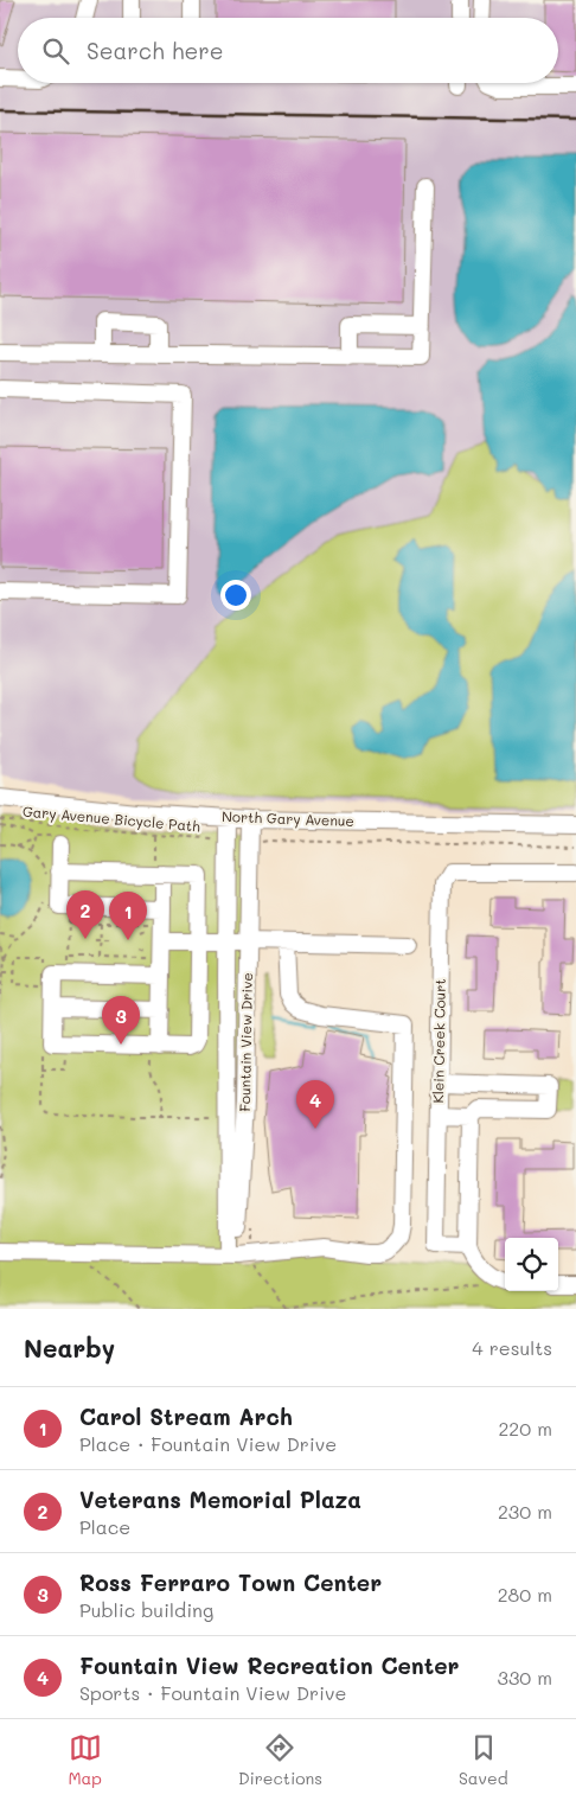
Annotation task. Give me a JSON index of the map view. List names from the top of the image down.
{
  "streets": {
    "street": ["North Gary Avenue", "Klein Creek Court", "Fountain View Drive"],
    "path": ["Gary Avenue Bicycle Path"]
  },
  "crossings": [
    ["North Gary Avenue", "Fountain View Drive"]
  ],
  "page": {
    "search": "Search here",
    "pins": [
      "2",
      "1",
      "3",
      "4"
    ],
    "heading": ["Nearby", "4 results"],
    "list": [
      {
        "mark": "1",
        "name": "Carol Stream Arch",
        "note": "Place · Fountain View Drive",
        "value": "220 m"
      },
      {
        "mark": "2",
        "name": "Veterans Memorial Plaza",
        "note": "Place",
        "value": "230 m"
      },
      {
        "mark": "3",
        "name": "Ross Ferraro Town Center",
        "note": "Public building",
        "value": "280 m"
      },
      {
        "mark": "4",
        "name": "Fountain View Recreation Center",
        "note": "Sports · Fountain View Drive",
        "value": "330 m"
      }
    ],
    "nav": ["Map", "Directions", "Saved"]
  }
}
